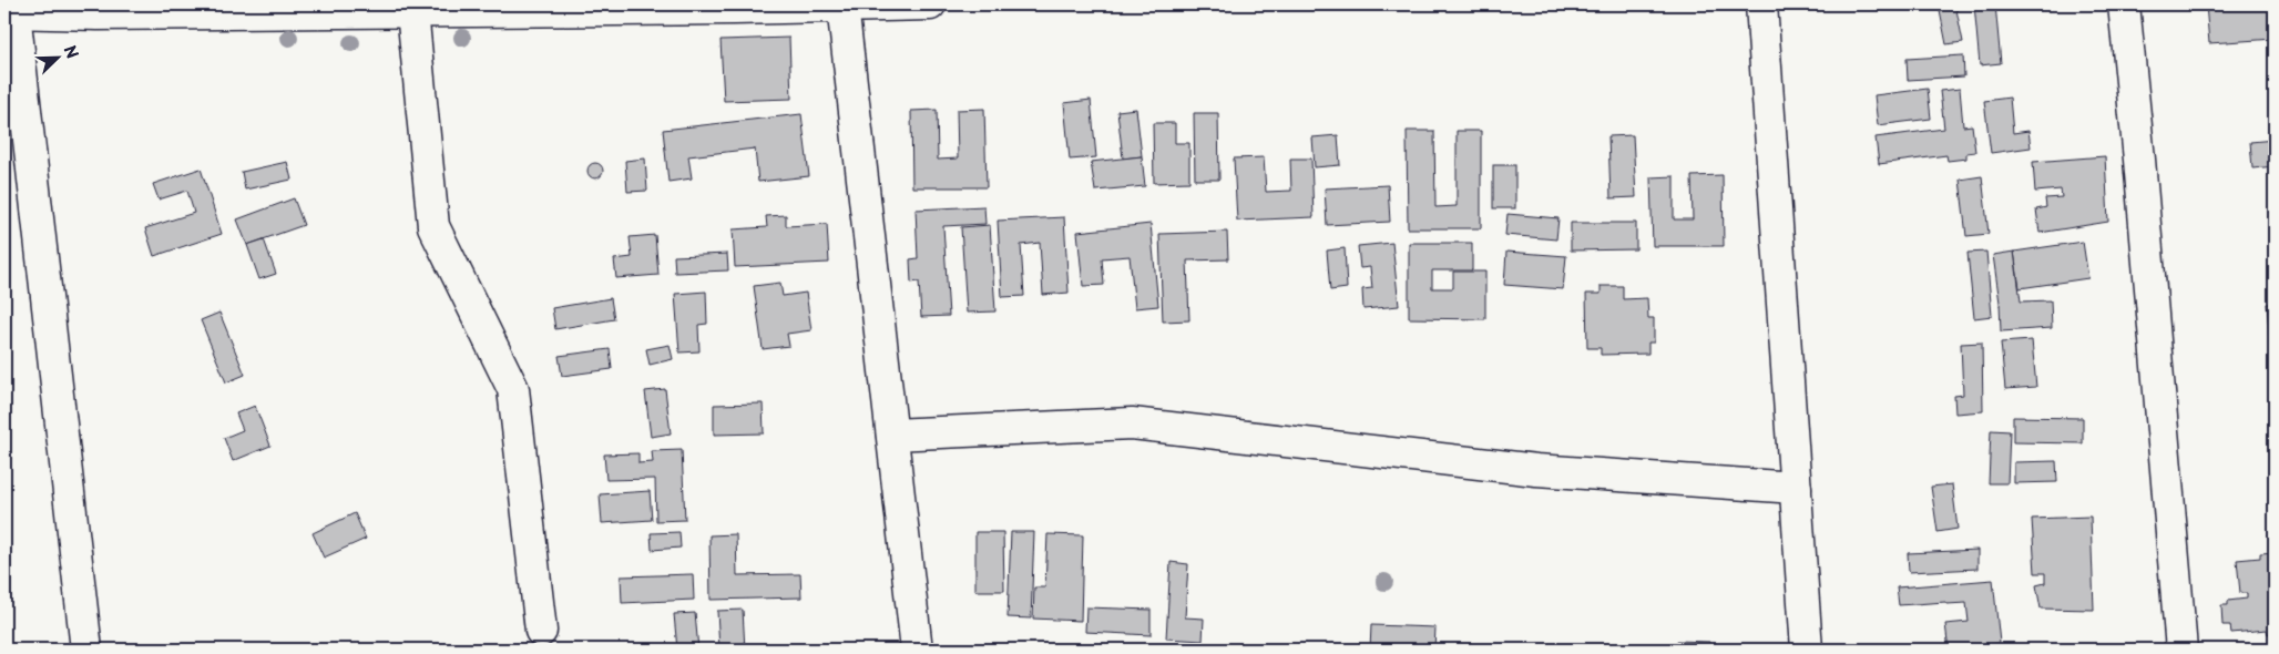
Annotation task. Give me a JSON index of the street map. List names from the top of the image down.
{
  "north": "top right"
}
